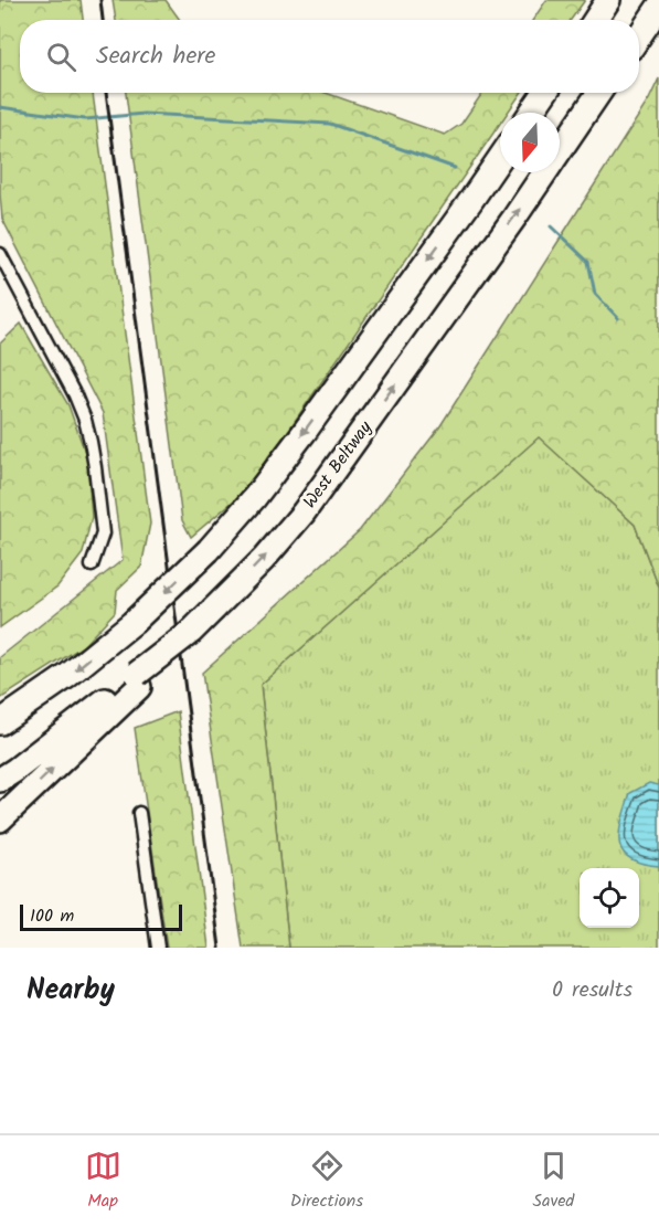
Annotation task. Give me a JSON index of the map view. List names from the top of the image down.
{
  "streets": {
    "highway": ["West Beltway"]
  },
  "scale_bar": "100 m",
  "north": "bottom",
  "page": {
    "search": "Search here",
    "scale": "100 m",
    "heading": ["Nearby", "0 results"],
    "nav": ["Map", "Directions", "Saved"]
  }
}
